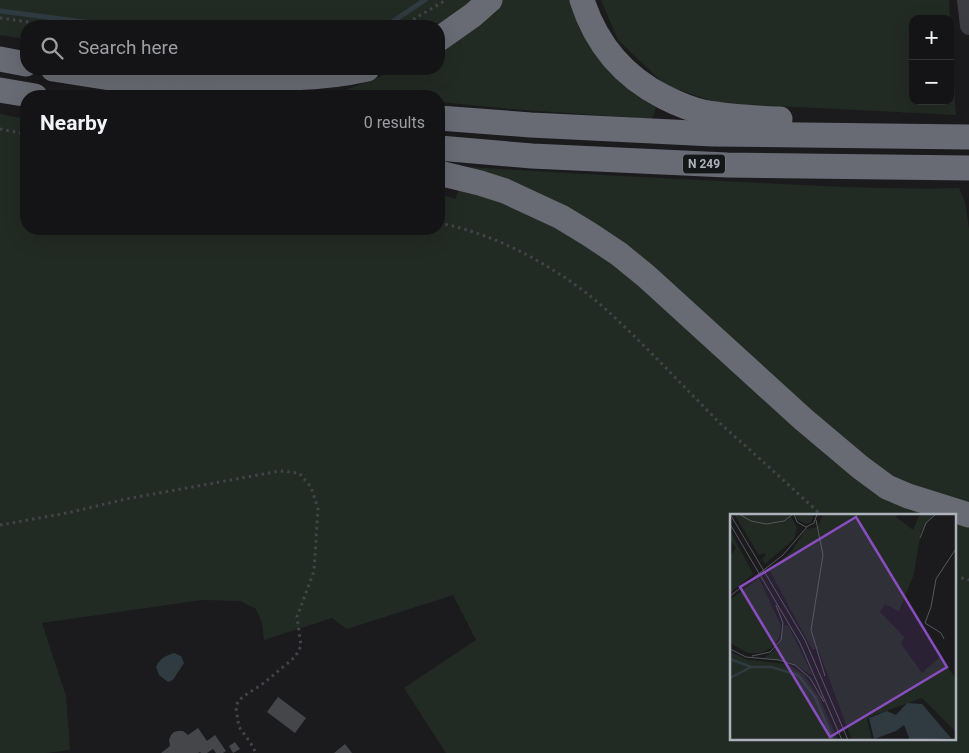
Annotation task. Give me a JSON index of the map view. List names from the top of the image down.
{
  "streets": {
    "highway": ["N 249"]
  },
  "page": {
    "map_buttons": ["+", "−"],
    "search": "Search here",
    "heading": ["Nearby", "0 results"]
  }
}
